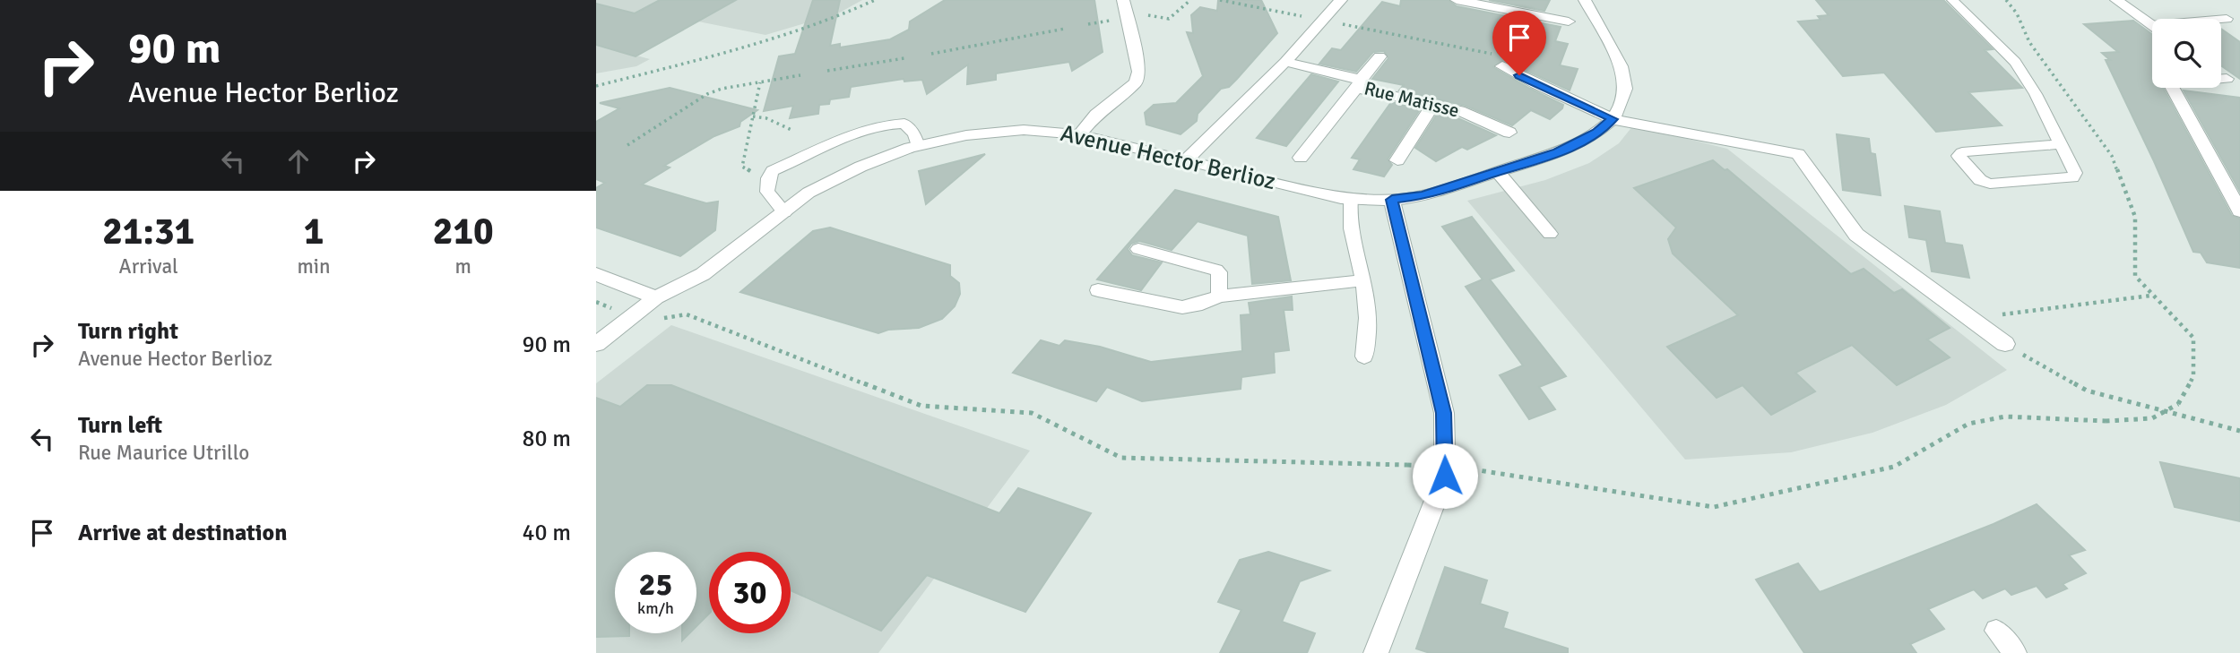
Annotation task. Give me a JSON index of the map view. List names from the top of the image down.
{
  "streets": {
    "street": ["Rue Matisse", "Avenue Hector Berlioz"]
  },
  "page": {
    "turn": ["90 m", "Avenue Hector Berlioz"],
    "eta": [
      "21:31",
      "Arrival",
      "1",
      "min",
      "210",
      "m"
    ],
    "list": [
      {
        "name": "Turn right",
        "note": "Avenue Hector Berlioz",
        "value": "90 m"
      },
      {
        "name": "Turn left",
        "note": "Rue Maurice Utrillo",
        "value": "80 m"
      },
      {
        "name": "Arrive at destination",
        "value": "40 m"
      }
    ],
    "speed": "25 km/h",
    "limit": "30"
  }
}
